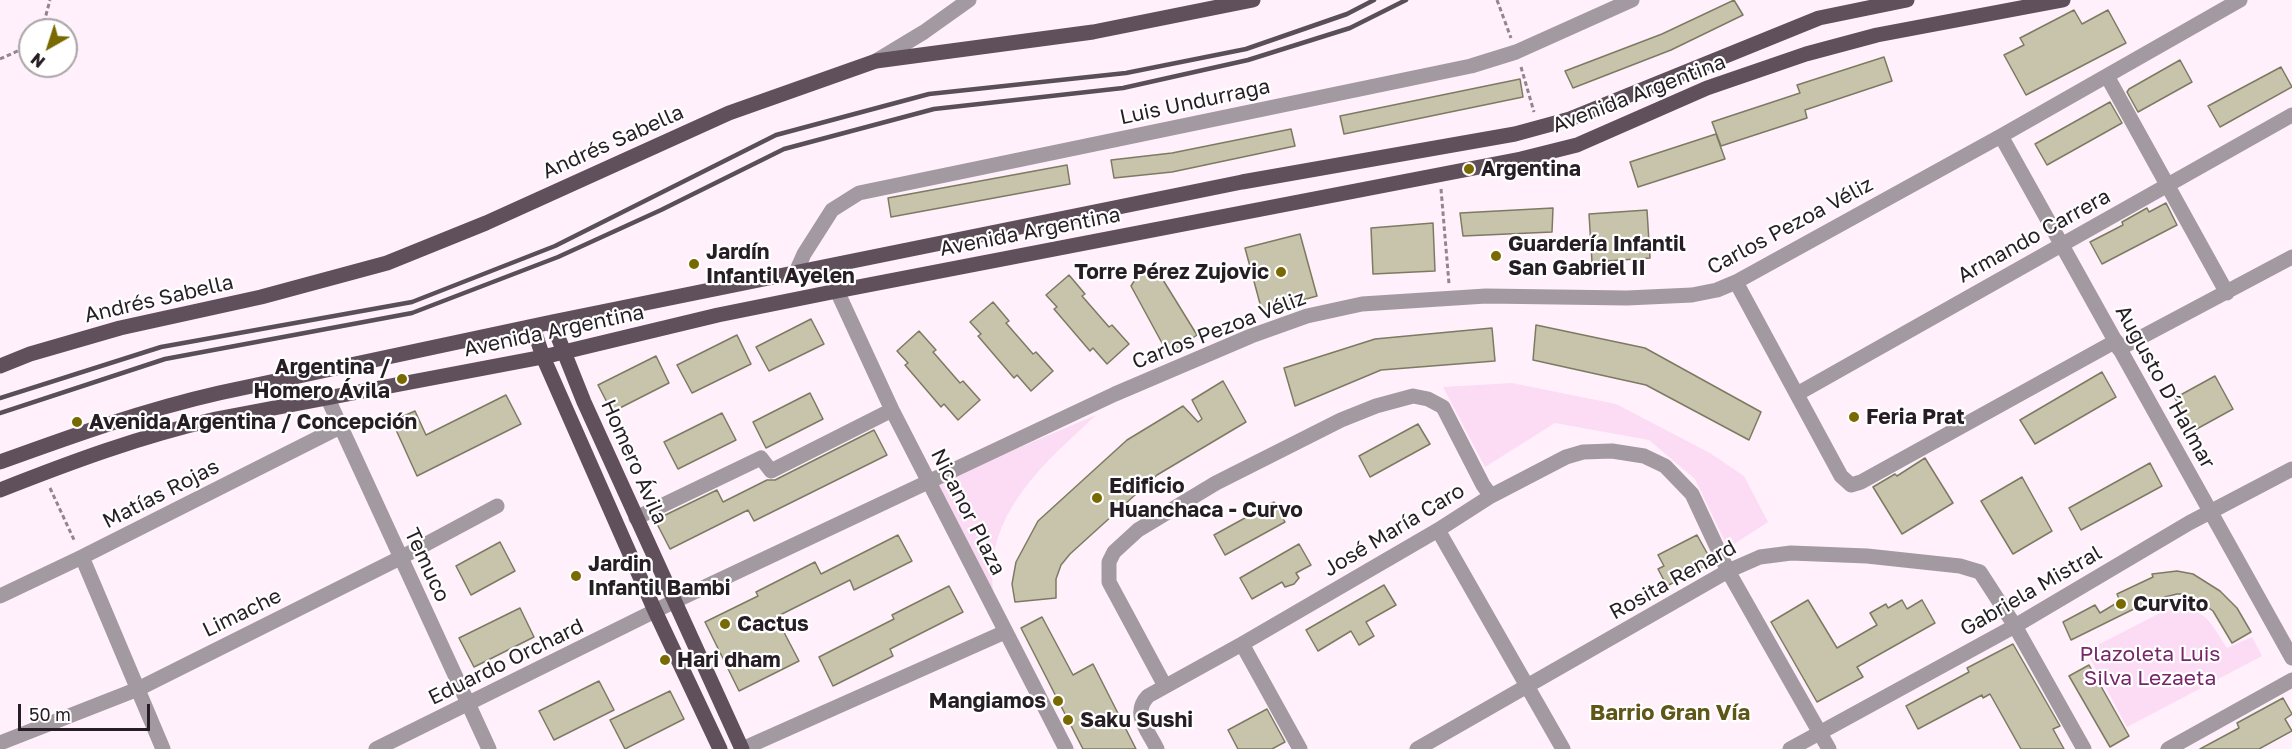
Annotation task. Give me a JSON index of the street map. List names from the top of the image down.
{
  "streets": {
    "main road": ["Avenida Argentina", "Andrés Sabella", "Homero Ávila"],
    "street": [
      "Luis Undurraga",
      "Carlos Pezoa Véliz",
      "Armando Carrera",
      "Augusto D´Halmar",
      "Matías Rojas",
      "Nicanor Plaza",
      "José María Caro",
      "Temuco",
      "Rosita Renard",
      "Gabriela Mistral",
      "Limache",
      "Eduardo Orchard"
    ]
  },
  "crossings": [
    ["Avenida Argentina", "Luis Undurraga"],
    ["Avenida Argentina", "Homero Ávila"],
    ["Avenida Argentina", "Nicanor Plaza"],
    ["Avenida Argentina", "Temuco"],
    ["Carlos Pezoa Véliz", "Augusto D´Halmar"],
    ["Carlos Pezoa Véliz", "Homero Ávila"],
    ["Carlos Pezoa Véliz", "Nicanor Plaza"],
    ["Carlos Pezoa Véliz", "Eduardo Orchard"],
    ["Armando Carrera", "Augusto D´Halmar"],
    ["Augusto D´Halmar", "Gabriela Mistral"],
    ["Homero Ávila", "Eduardo Orchard"],
    ["Matías Rojas", "Temuco"],
    ["José María Caro", "Rosita Renard"],
    ["Temuco", "Limache"],
    ["Temuco", "Eduardo Orchard"],
    ["Rosita Renard", "Gabriela Mistral"]
  ],
  "districts": ["Barrio Gran Vía"],
  "parks": ["Plazoleta Luis Silva Lezaeta"],
  "places": [
    "Argentina",
    "Guardería Infantil San Gabriel II",
    "Jardín Infantil Ayelen",
    "Torre Pérez Zujovic",
    "Argentina / Homero Ávila",
    "Feria Prat",
    "Avenida Argentina / Concepción",
    "Edificio Huanchaca - Curvo",
    "Jardin Infantil Bambi",
    "Curvito",
    "Cactus",
    "Hari dham",
    "Mangiamos",
    "Saku Sushi"
  ],
  "scale_bar": "50 m",
  "north": "bottom left"
}
